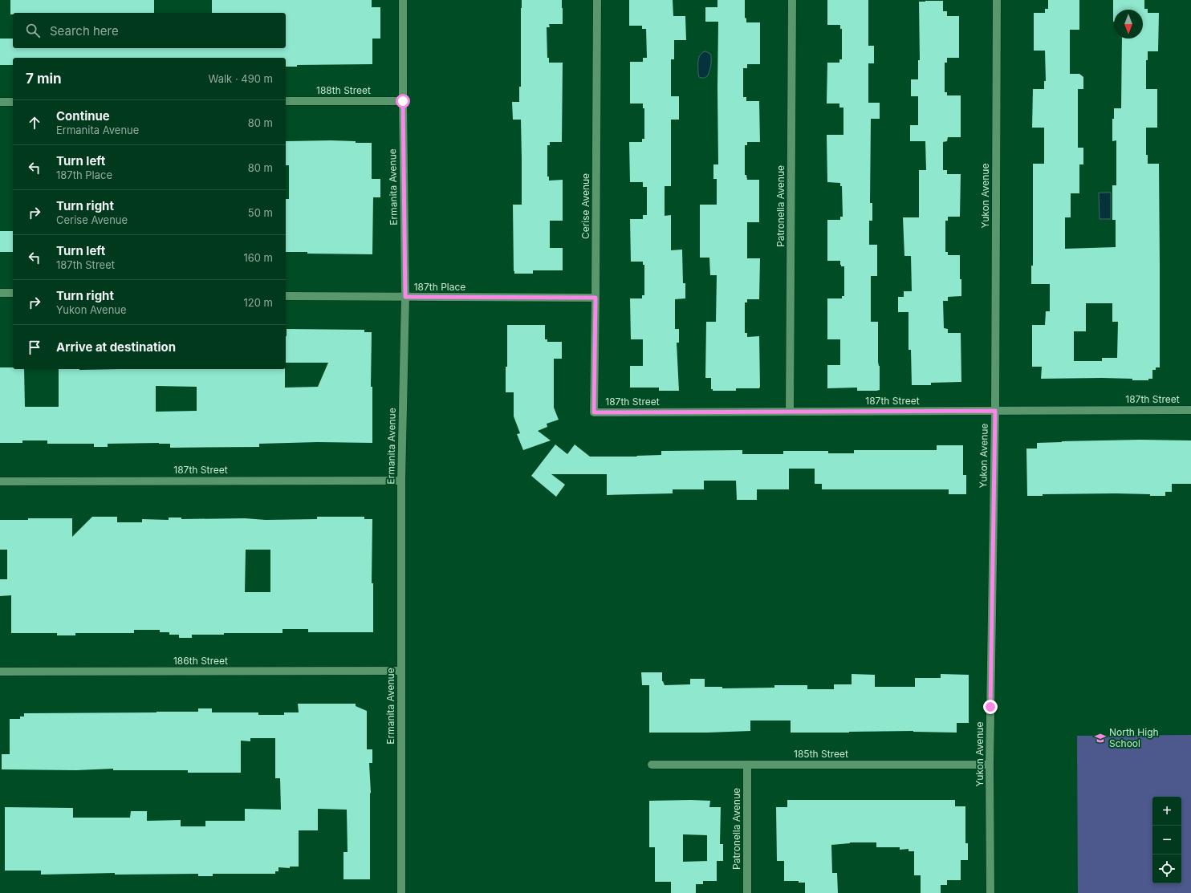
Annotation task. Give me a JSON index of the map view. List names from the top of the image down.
{
  "streets": {
    "street": [
      "188th Street",
      "Ermanita Avenue",
      "Yukon Avenue",
      "Cerise Avenue",
      "Patronella Avenue",
      "187th Place",
      "187th Street",
      "186th Street",
      "185th Street"
    ]
  },
  "crossings": [
    ["188th Street", "Ermanita Avenue"],
    ["Ermanita Avenue", "187th Place"],
    ["Ermanita Avenue", "187th Street"],
    ["Ermanita Avenue", "186th Street"],
    ["Yukon Avenue", "187th Street"],
    ["Yukon Avenue", "185th Street"],
    ["Cerise Avenue", "187th Place"],
    ["Cerise Avenue", "187th Street"],
    ["Patronella Avenue", "187th Street"],
    ["Patronella Avenue", "185th Street"]
  ],
  "places": {
    "school or university": ["North High School"]
  },
  "north": "bottom",
  "page": {
    "search": "Search here",
    "heading": ["7 min", "Walk · 490 m"],
    "list": [
      ["Continue", "Ermanita Avenue", "80 m"],
      ["Turn left", "187th Place", "80 m"],
      ["Turn right", "Cerise Avenue", "50 m"],
      ["Turn left", "187th Street", "160 m"],
      ["Turn right", "Yukon Avenue", "120 m"],
      "Arrive at destination"
    ],
    "map_buttons": ["+", "−"]
  }
}
